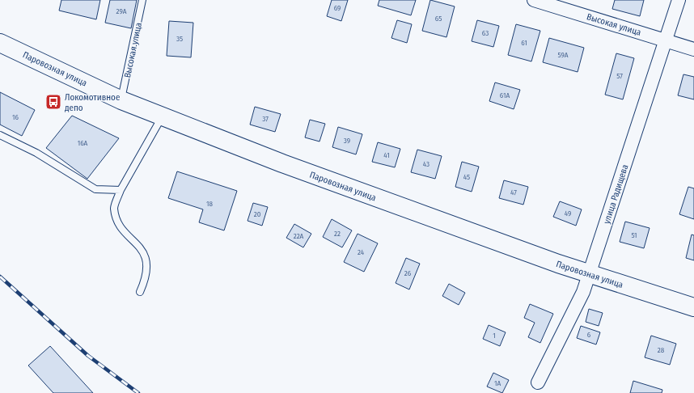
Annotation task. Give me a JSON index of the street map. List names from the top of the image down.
{
  "streets": {
    "main road": ["Паровозная улица"],
    "street": ["Высокая улица", "улица Радищева"]
  },
  "crossings": [
    ["Высокая улица", "Паровозная улица"],
    ["Высокая улица", "улица Радищева"],
    ["Паровозная улица", "улица Радищева"]
  ],
  "places": {
    "bus stop": ["Локомотивное депо"]
  },
  "house_numbers": [
    "69",
    "29А",
    "65",
    "63",
    "35",
    "61",
    "59А",
    "57",
    "61А",
    "16",
    "37",
    "39",
    "16А",
    "41",
    "43",
    "45",
    "47",
    "18",
    "49",
    "20",
    "22",
    "51",
    "22А",
    "24",
    "26",
    "6",
    "1",
    "28",
    "1А"
  ]
}
